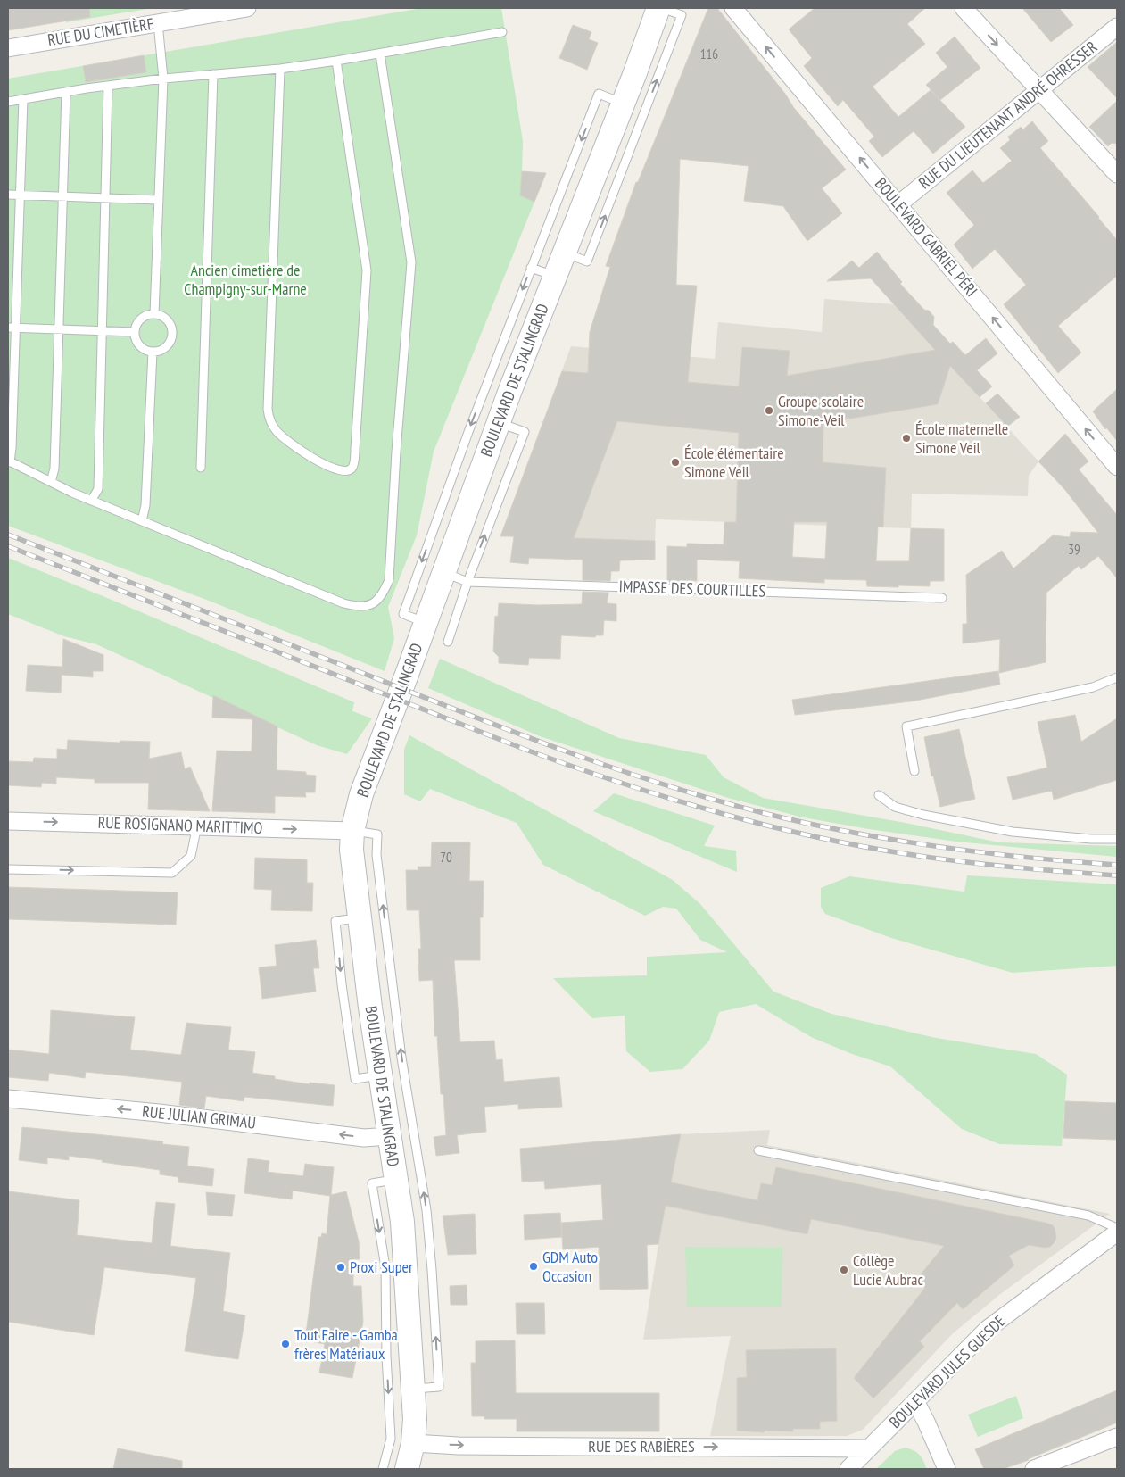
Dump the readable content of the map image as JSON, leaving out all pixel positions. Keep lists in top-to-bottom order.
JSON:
{
  "streets": {
    "main road": ["BOULEVARD DE STALINGRAD"],
    "street": [
      "RUE DU CIMETIÈRE",
      "RUE DU LIEUTENANT ANDRÉ OHRESSER",
      "BOULEVARD GABRIEL PÉRI",
      "RUE ROSIGNANO MARITTIMO",
      "RUE JULIAN GRIMAU",
      "BOULEVARD JULES GUESDE",
      "RUE DES RABIÈRES"
    ],
    "lane": ["IMPASSE DES COURTILLES"]
  },
  "crossings": [
    ["RUE DU LIEUTENANT ANDRÉ OHRESSER", "BOULEVARD GABRIEL PÉRI"],
    ["BOULEVARD DE STALINGRAD", "IMPASSE DES COURTILLES"],
    ["BOULEVARD DE STALINGRAD", "RUE ROSIGNANO MARITTIMO"],
    ["BOULEVARD DE STALINGRAD", "RUE JULIAN GRIMAU"],
    ["BOULEVARD DE STALINGRAD", "RUE DES RABIÈRES"],
    ["BOULEVARD JULES GUESDE", "RUE DES RABIÈRES"]
  ],
  "one_way": [
    "BOULEVARD GABRIEL PÉRI",
    "RUE ROSIGNANO MARITTIMO",
    "RUE JULIAN GRIMAU",
    "RUE DES RABIÈRES"
  ],
  "parks": ["Ancien cimetière de Champigny-sur-Marne"],
  "places": [
    "Groupe scolaire Simone-Veil",
    "École maternelle Simone Veil",
    "École élémentaire Simone Veil",
    "GDM Auto Occasion",
    "Proxi Super",
    "Collège Lucie Aubrac",
    "Tout Faire - Gamba frères Matériaux"
  ],
  "house_numbers": ["116", "39", "70"]
}
